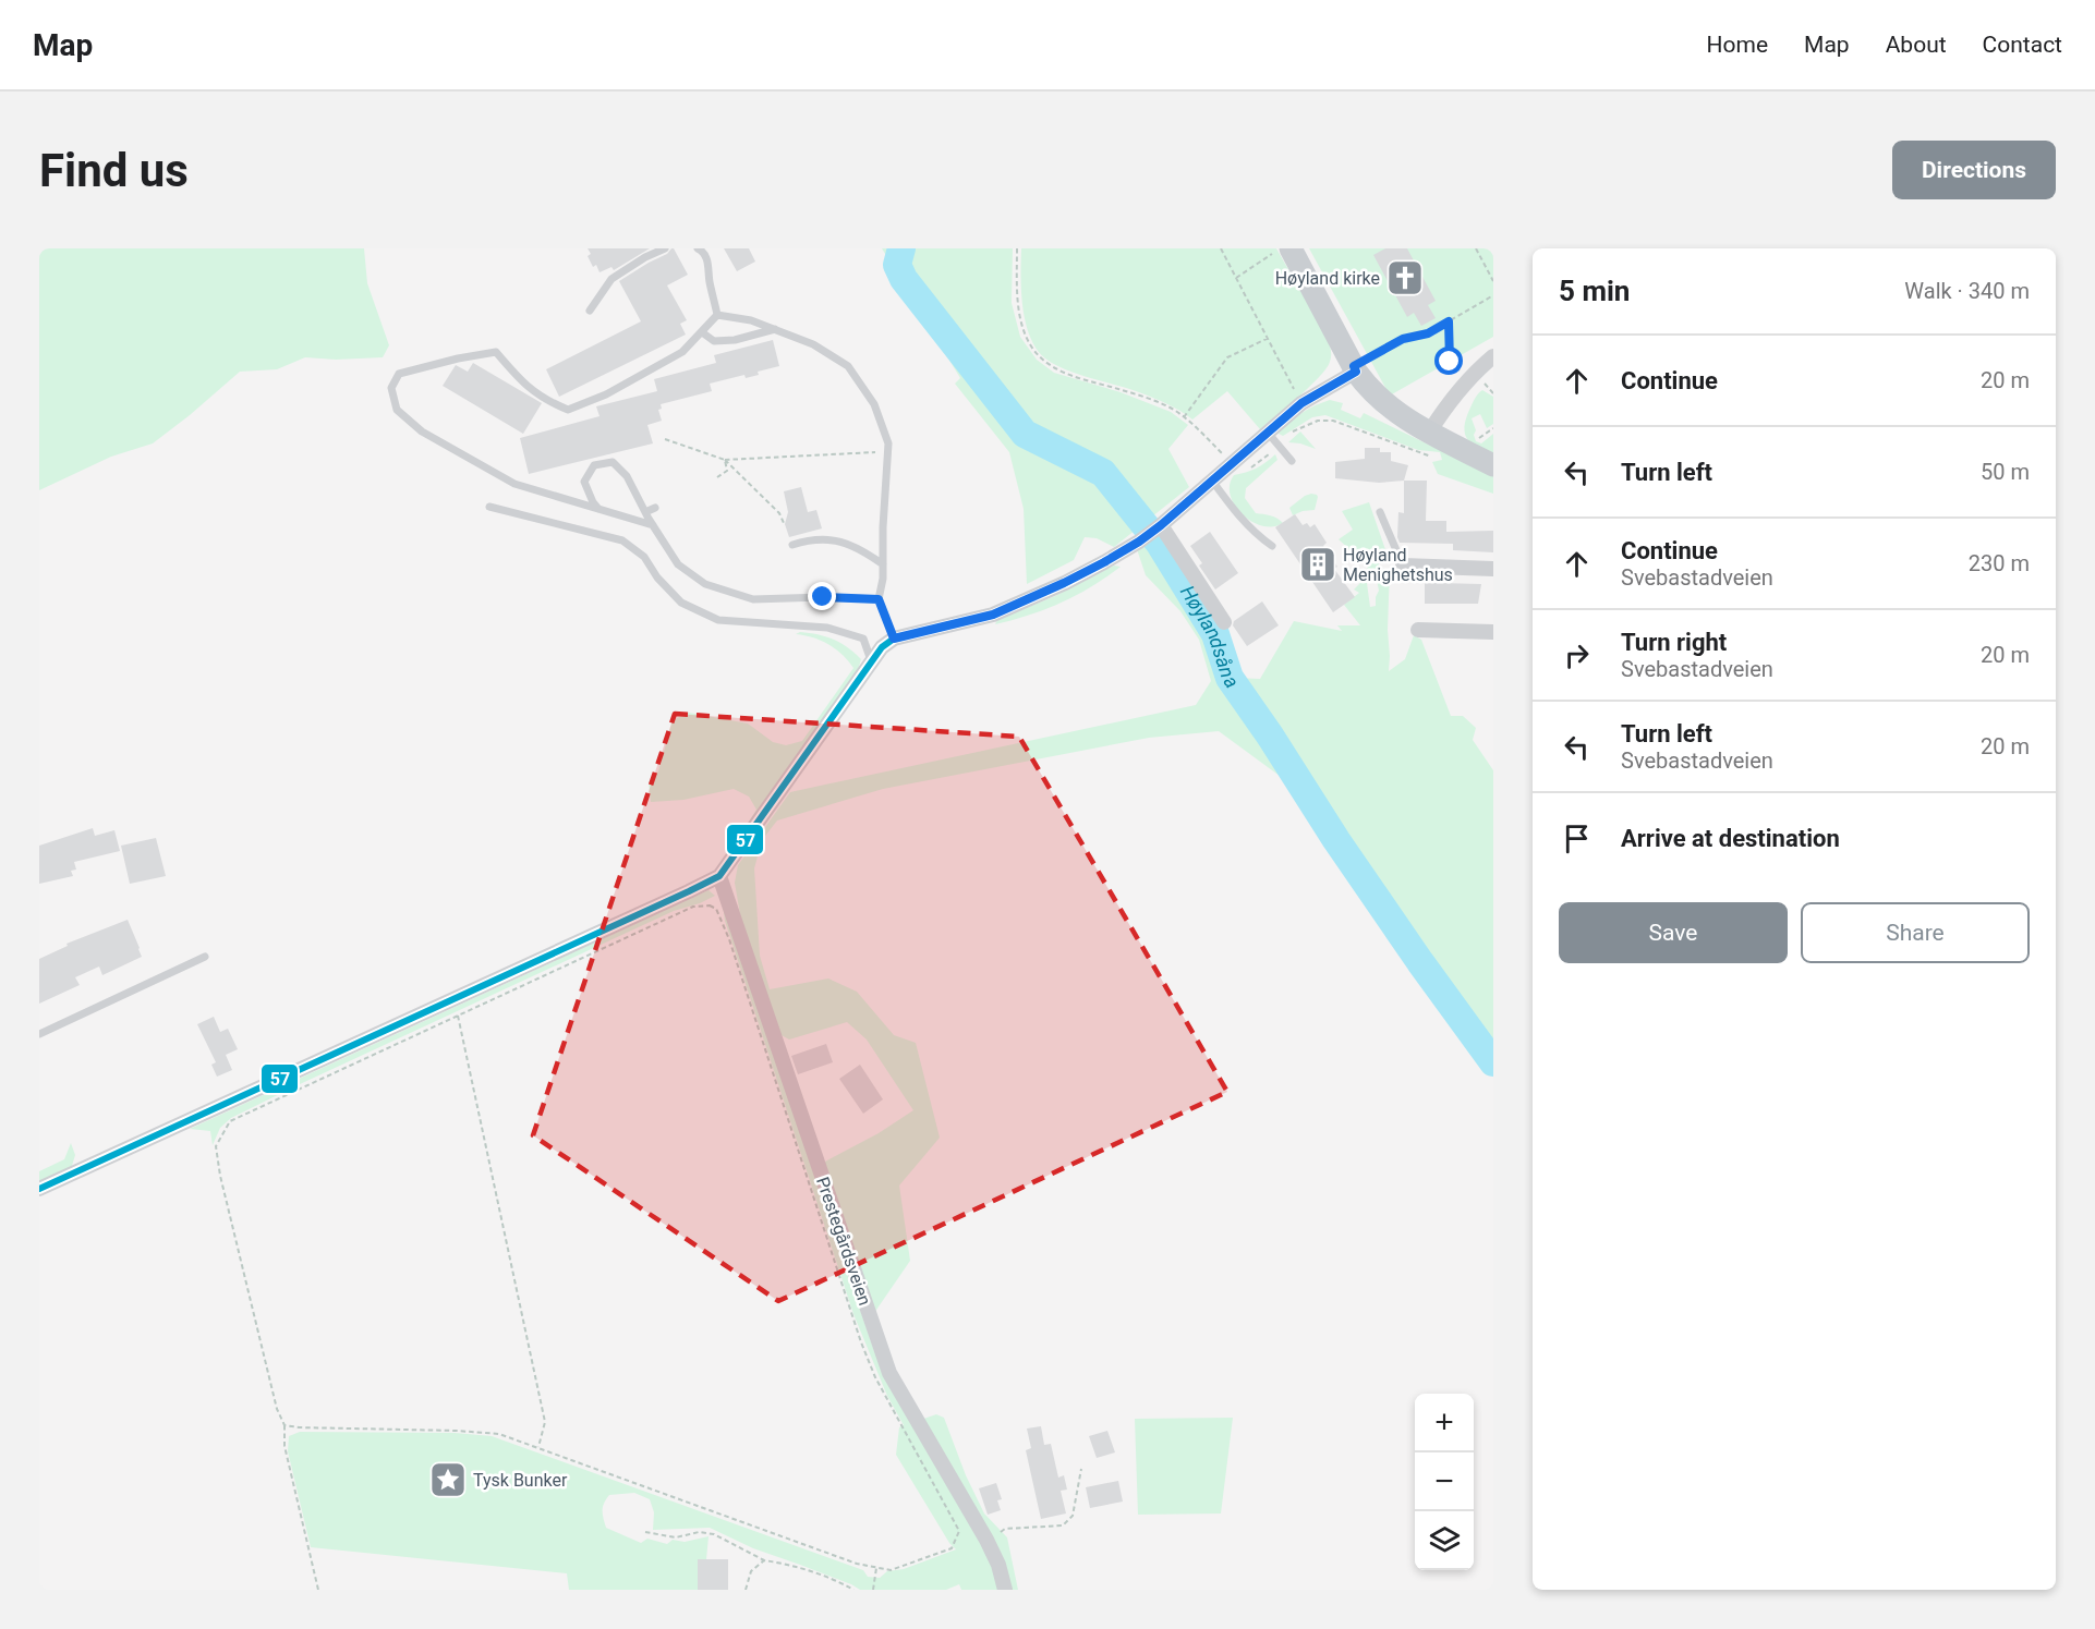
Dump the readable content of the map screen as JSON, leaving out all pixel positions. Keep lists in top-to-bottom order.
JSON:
{
  "streets": {
    "street": ["Prestegårdsveien"]
  },
  "water": ["Høylandsåna"],
  "places": {
    "church": ["Høyland kirke"],
    "building": ["Høyland Menighetshus"],
    "place": ["Tysk Bunker"]
  },
  "lines": ["transit line 57"],
  "page": {
    "header": "Map",
    "nav": [
      "Home",
      "Map",
      "About",
      "Contact"
    ],
    "buttons": [
      "Directions",
      ["Save", "Share"]
    ],
    "title": "Find us",
    "heading": ["5 min", "Walk · 340 m"],
    "list": [
      ["Continue", "20 m"],
      ["Turn left", "50 m"],
      ["Continue", "Svebastadveien", "230 m"],
      ["Turn right", "Svebastadveien", "20 m"],
      ["Turn left", "Svebastadveien", "20 m"],
      "Arrive at destination"
    ],
    "map_buttons": ["+", "−"]
  }
}
